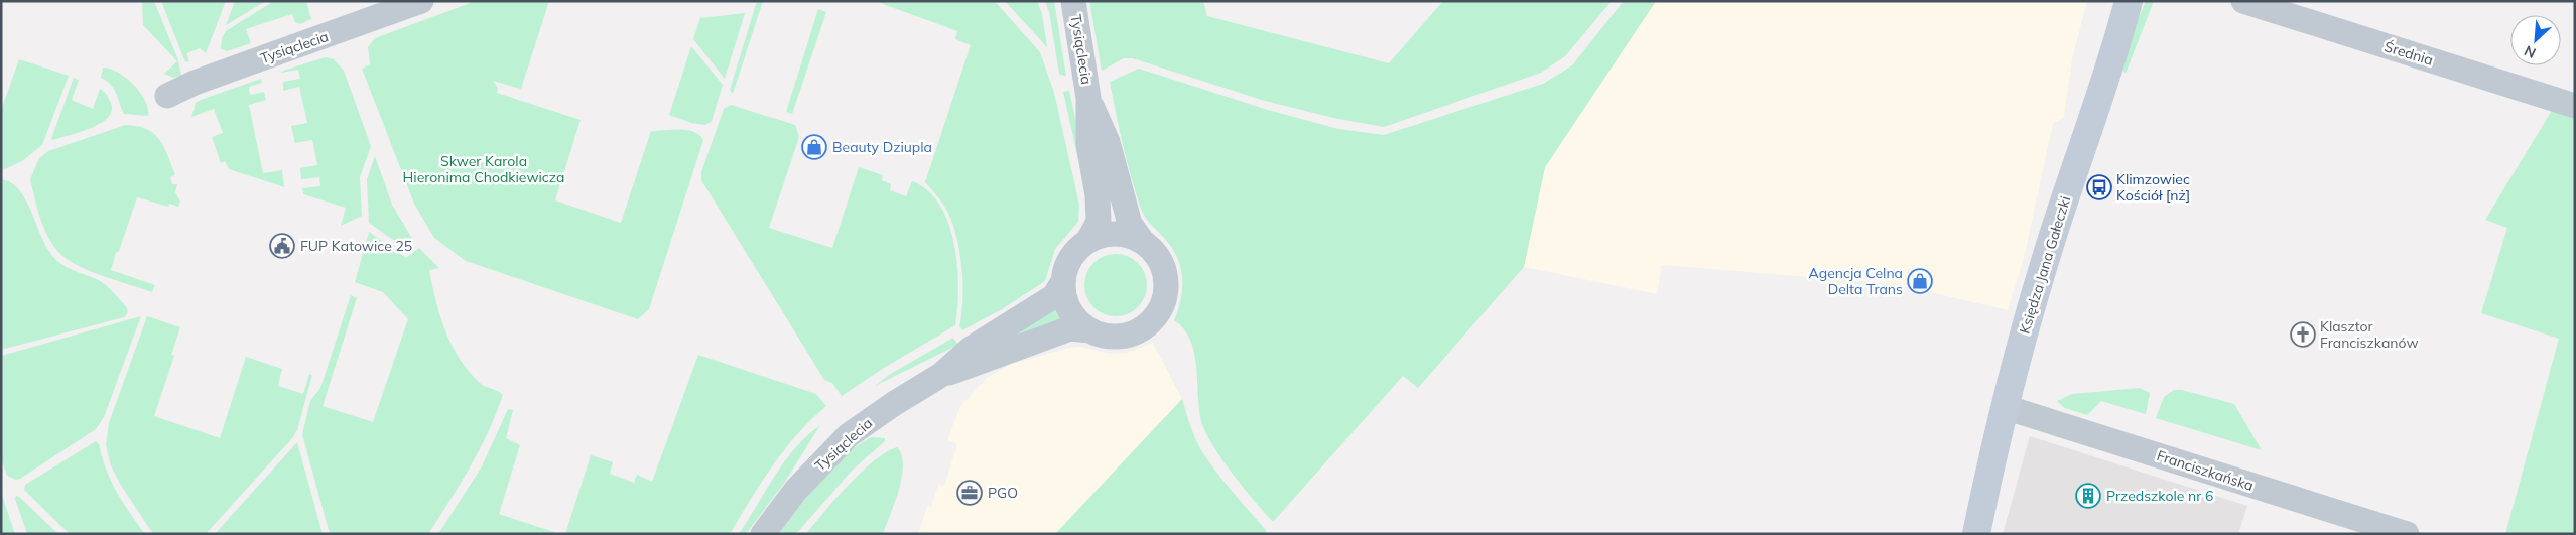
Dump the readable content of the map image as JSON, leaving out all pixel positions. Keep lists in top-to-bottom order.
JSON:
{
  "streets": {
    "main road": ["Księdza Jana Gałeczki"],
    "street": ["Tysiąclecia", "Średnia", "Franciszkańska"]
  },
  "crossings": [
    ["Księdza Jana Gałeczki", "Franciszkańska"]
  ],
  "parks": ["Skwer Karola Hieronima Chodkiewicza"],
  "places": {
    "shop": ["Beauty Dziupla", "Agencja Celna Delta Trans"],
    "bus stop": ["Klimzowiec Kościół [nż]"],
    "public building": ["FUP Katowice 25"],
    "church": ["Klasztor Franciszkanów"],
    "office": ["PGO"],
    "building": ["Przedszkole nr 6"]
  },
  "north": "bottom left"
}
